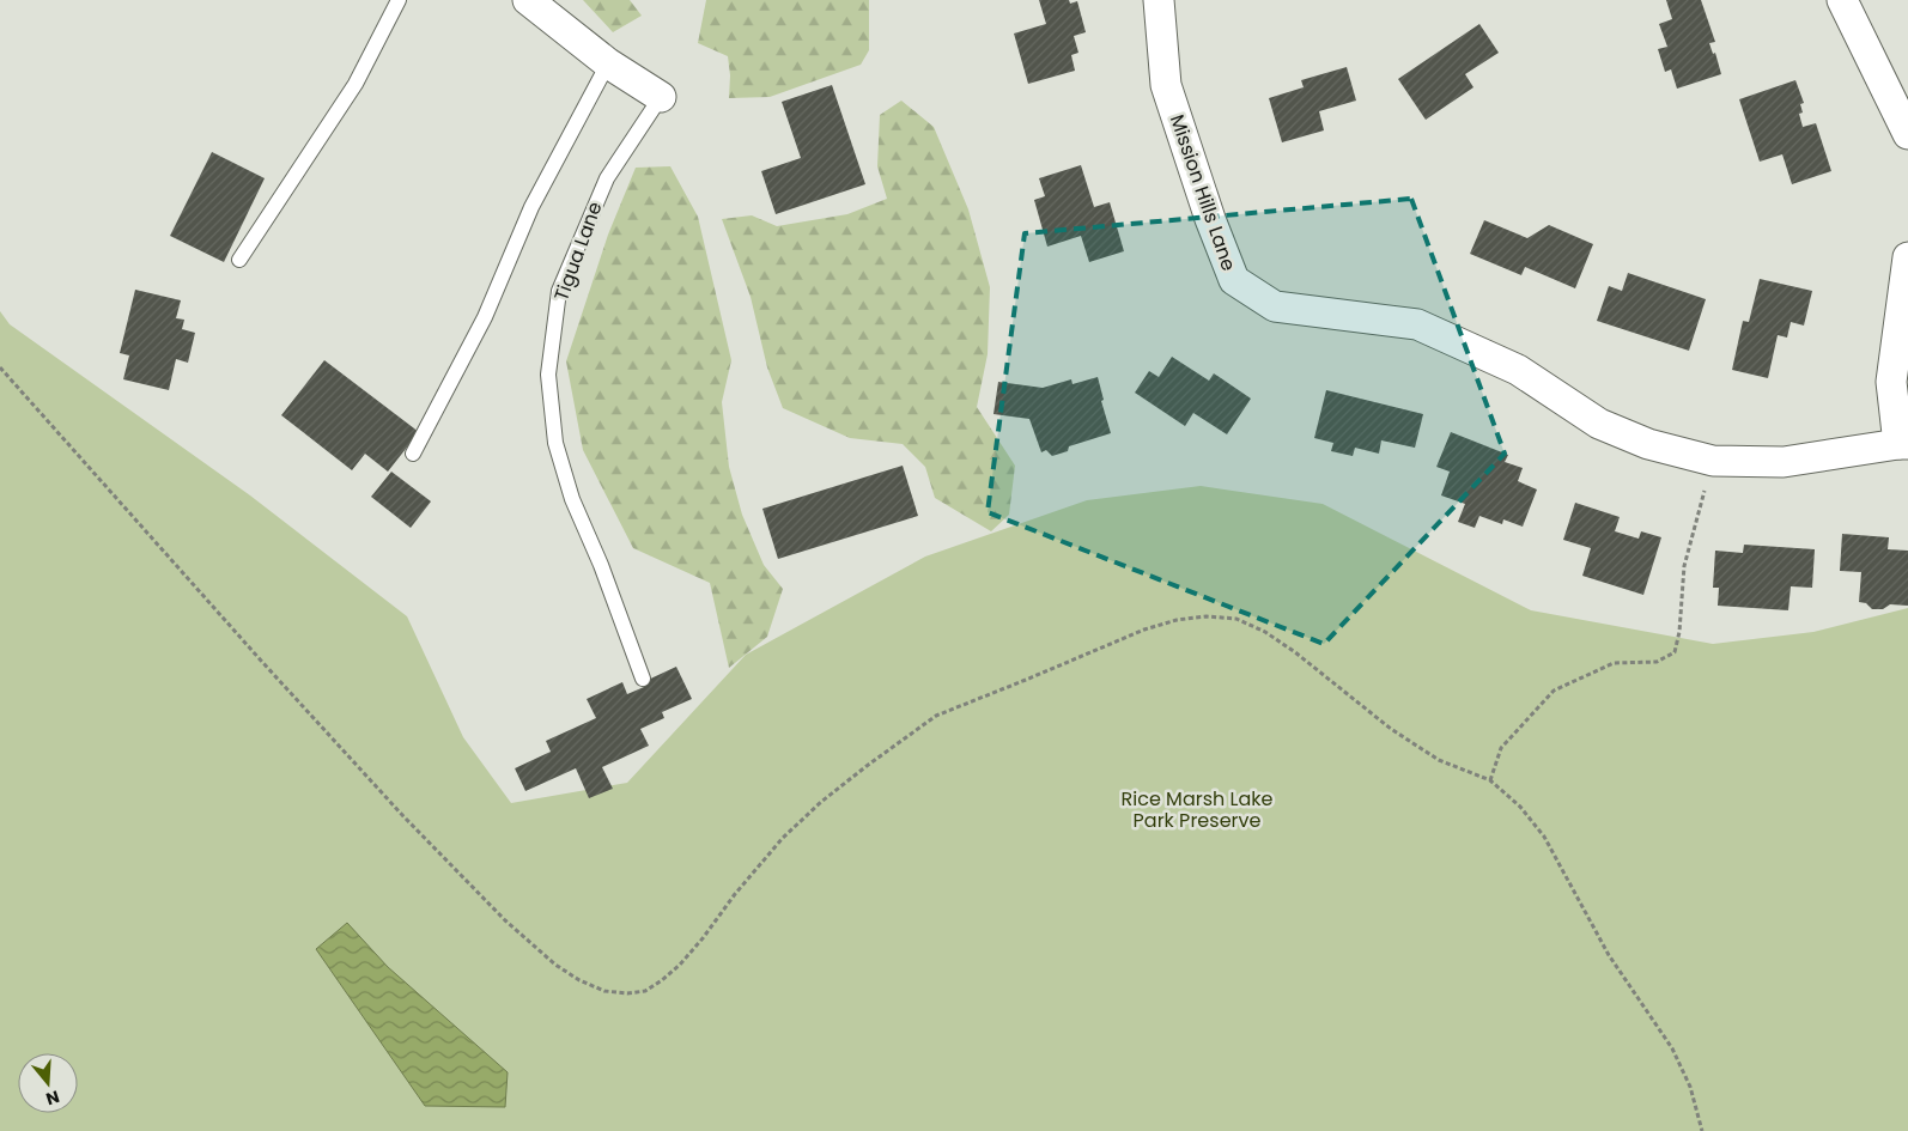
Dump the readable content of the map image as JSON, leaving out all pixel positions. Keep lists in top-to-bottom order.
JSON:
{
  "streets": {
    "street": ["Mission Hills Lane", "Tigua Lane"]
  },
  "parks": ["Rice Marsh Lake Park Preserve"],
  "north": "bottom"
}
